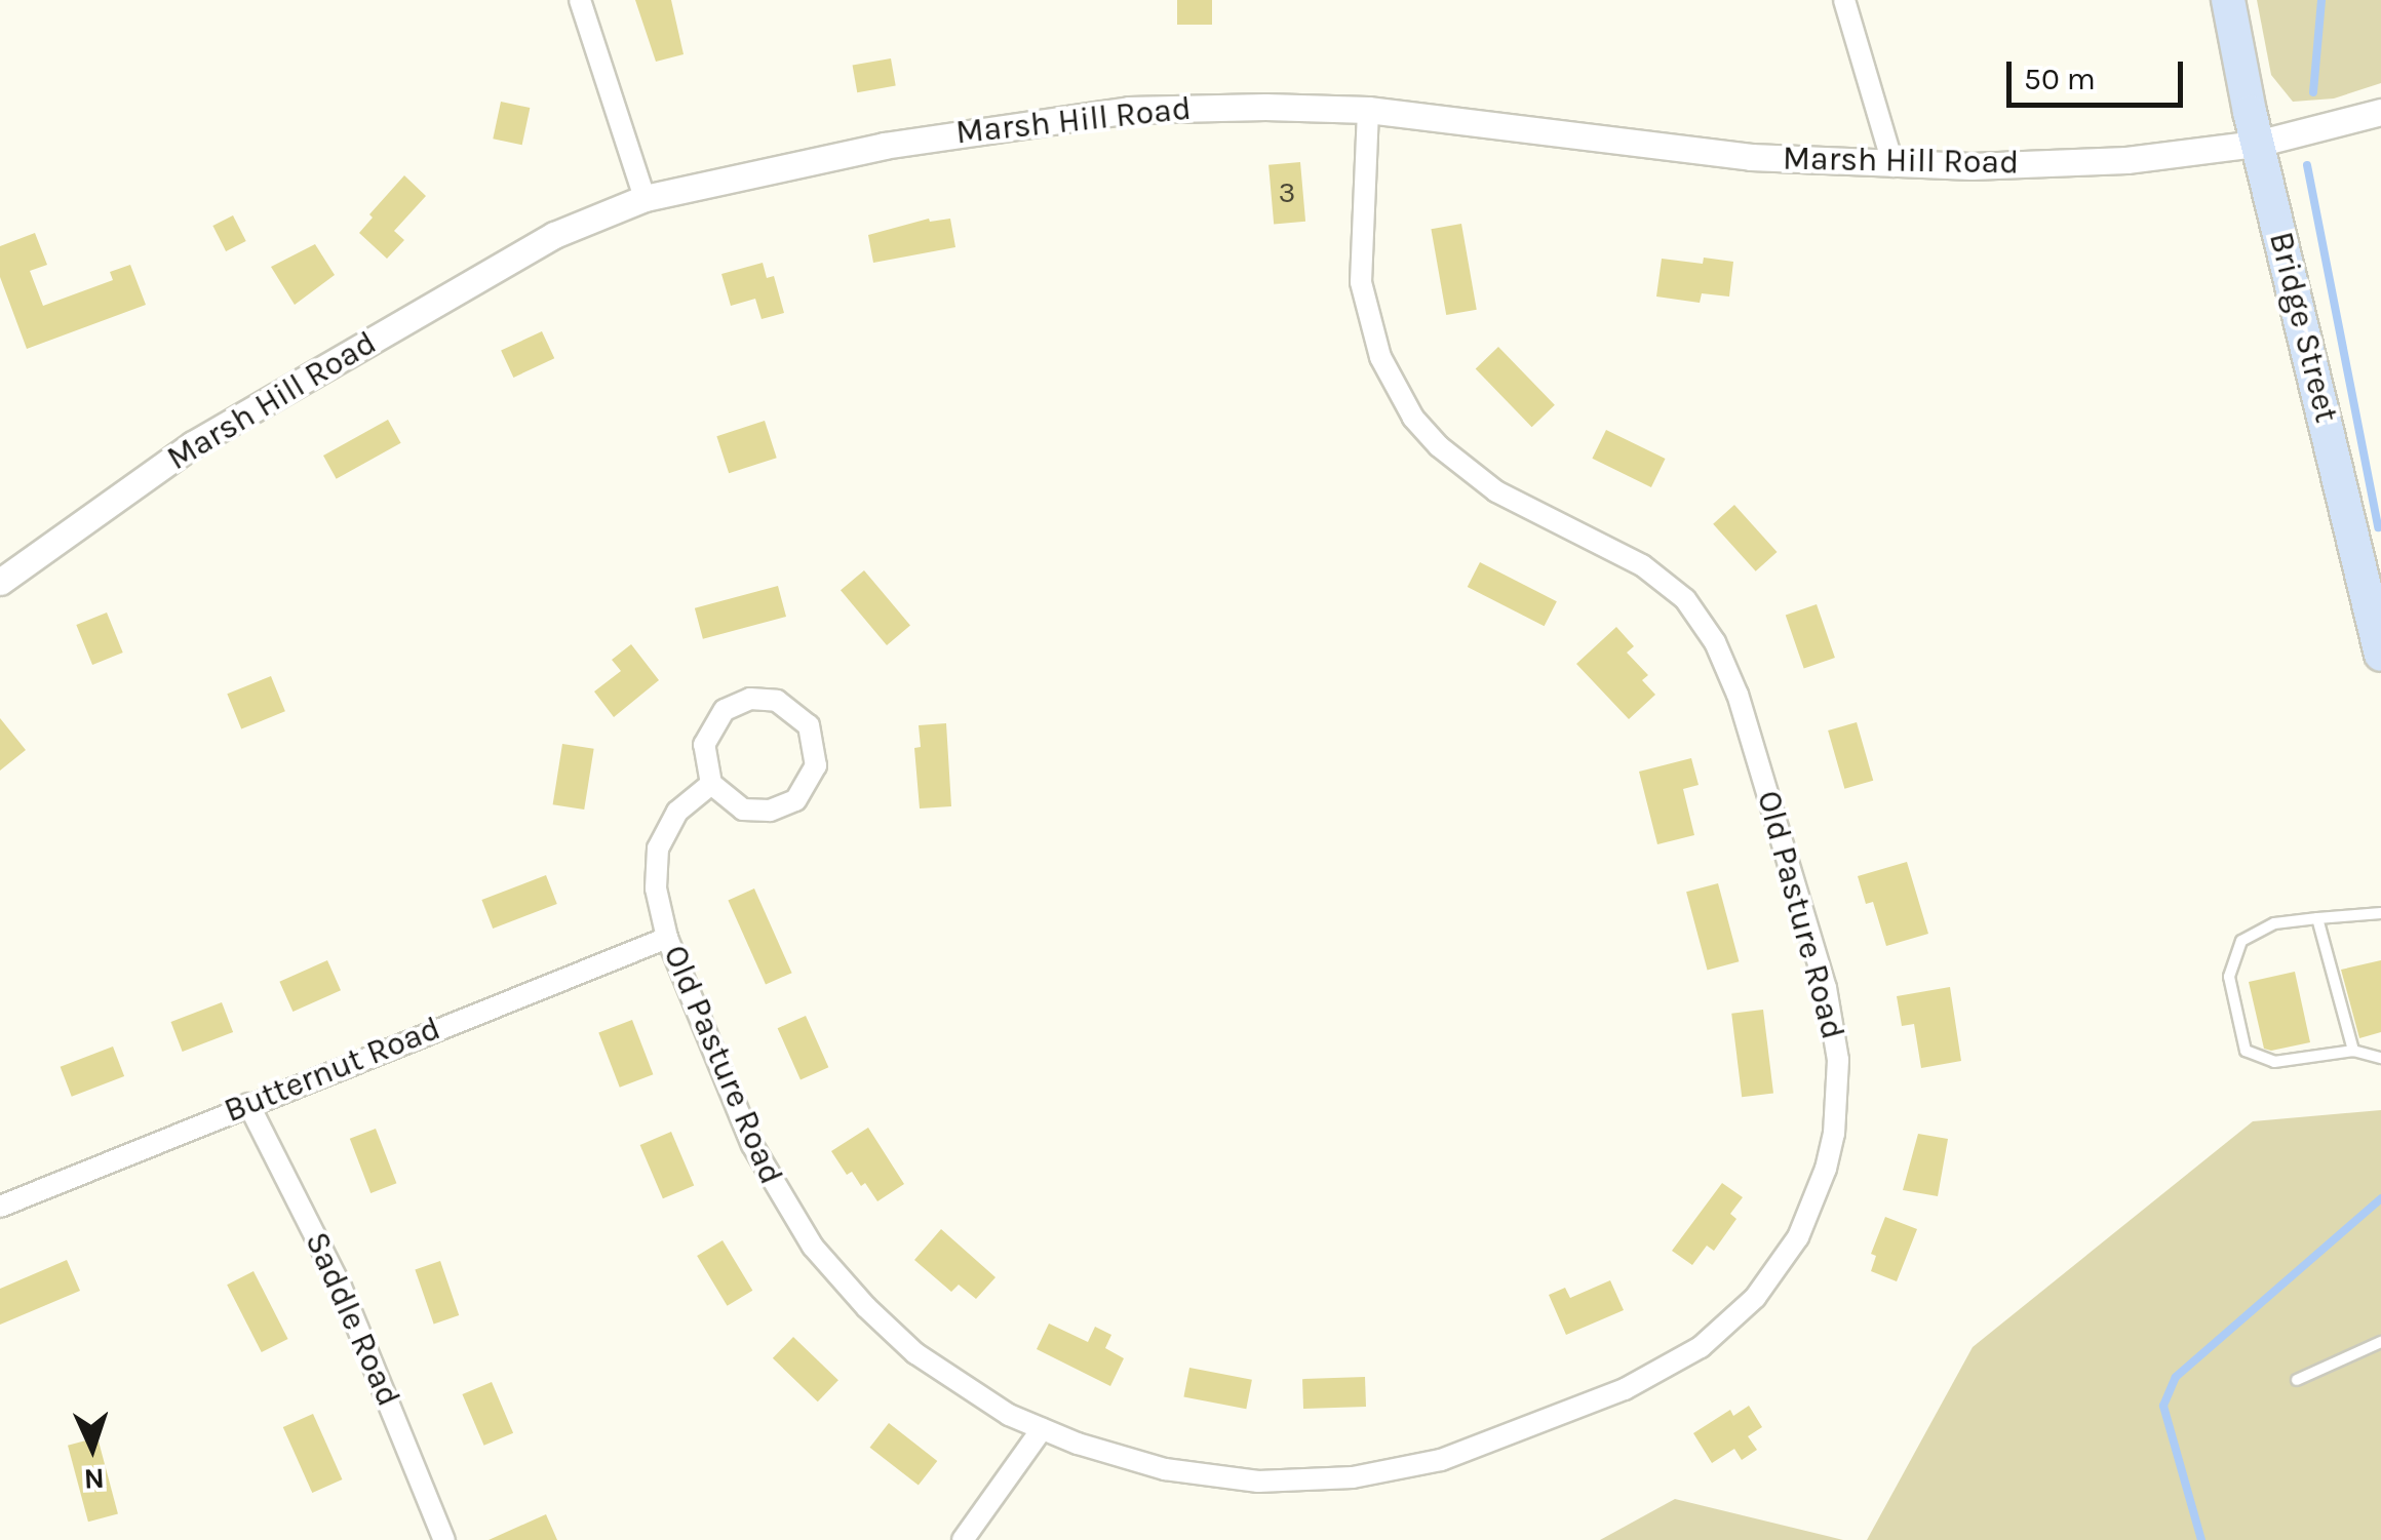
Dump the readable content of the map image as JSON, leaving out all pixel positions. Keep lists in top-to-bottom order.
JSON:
{
  "streets": {
    "main road": ["Bridge Street"],
    "street": [
      "Marsh Hill Road",
      "Old Pasture Road",
      "Butternut Road",
      "Saddle Road"
    ]
  },
  "crossings": [
    ["Marsh Hill Road", "Bridge Street"],
    ["Marsh Hill Road", "Old Pasture Road"],
    ["Old Pasture Road", "Butternut Road"],
    ["Butternut Road", "Saddle Road"]
  ],
  "house_numbers": ["3"],
  "scale_bar": "50 m",
  "north": "bottom"
}
